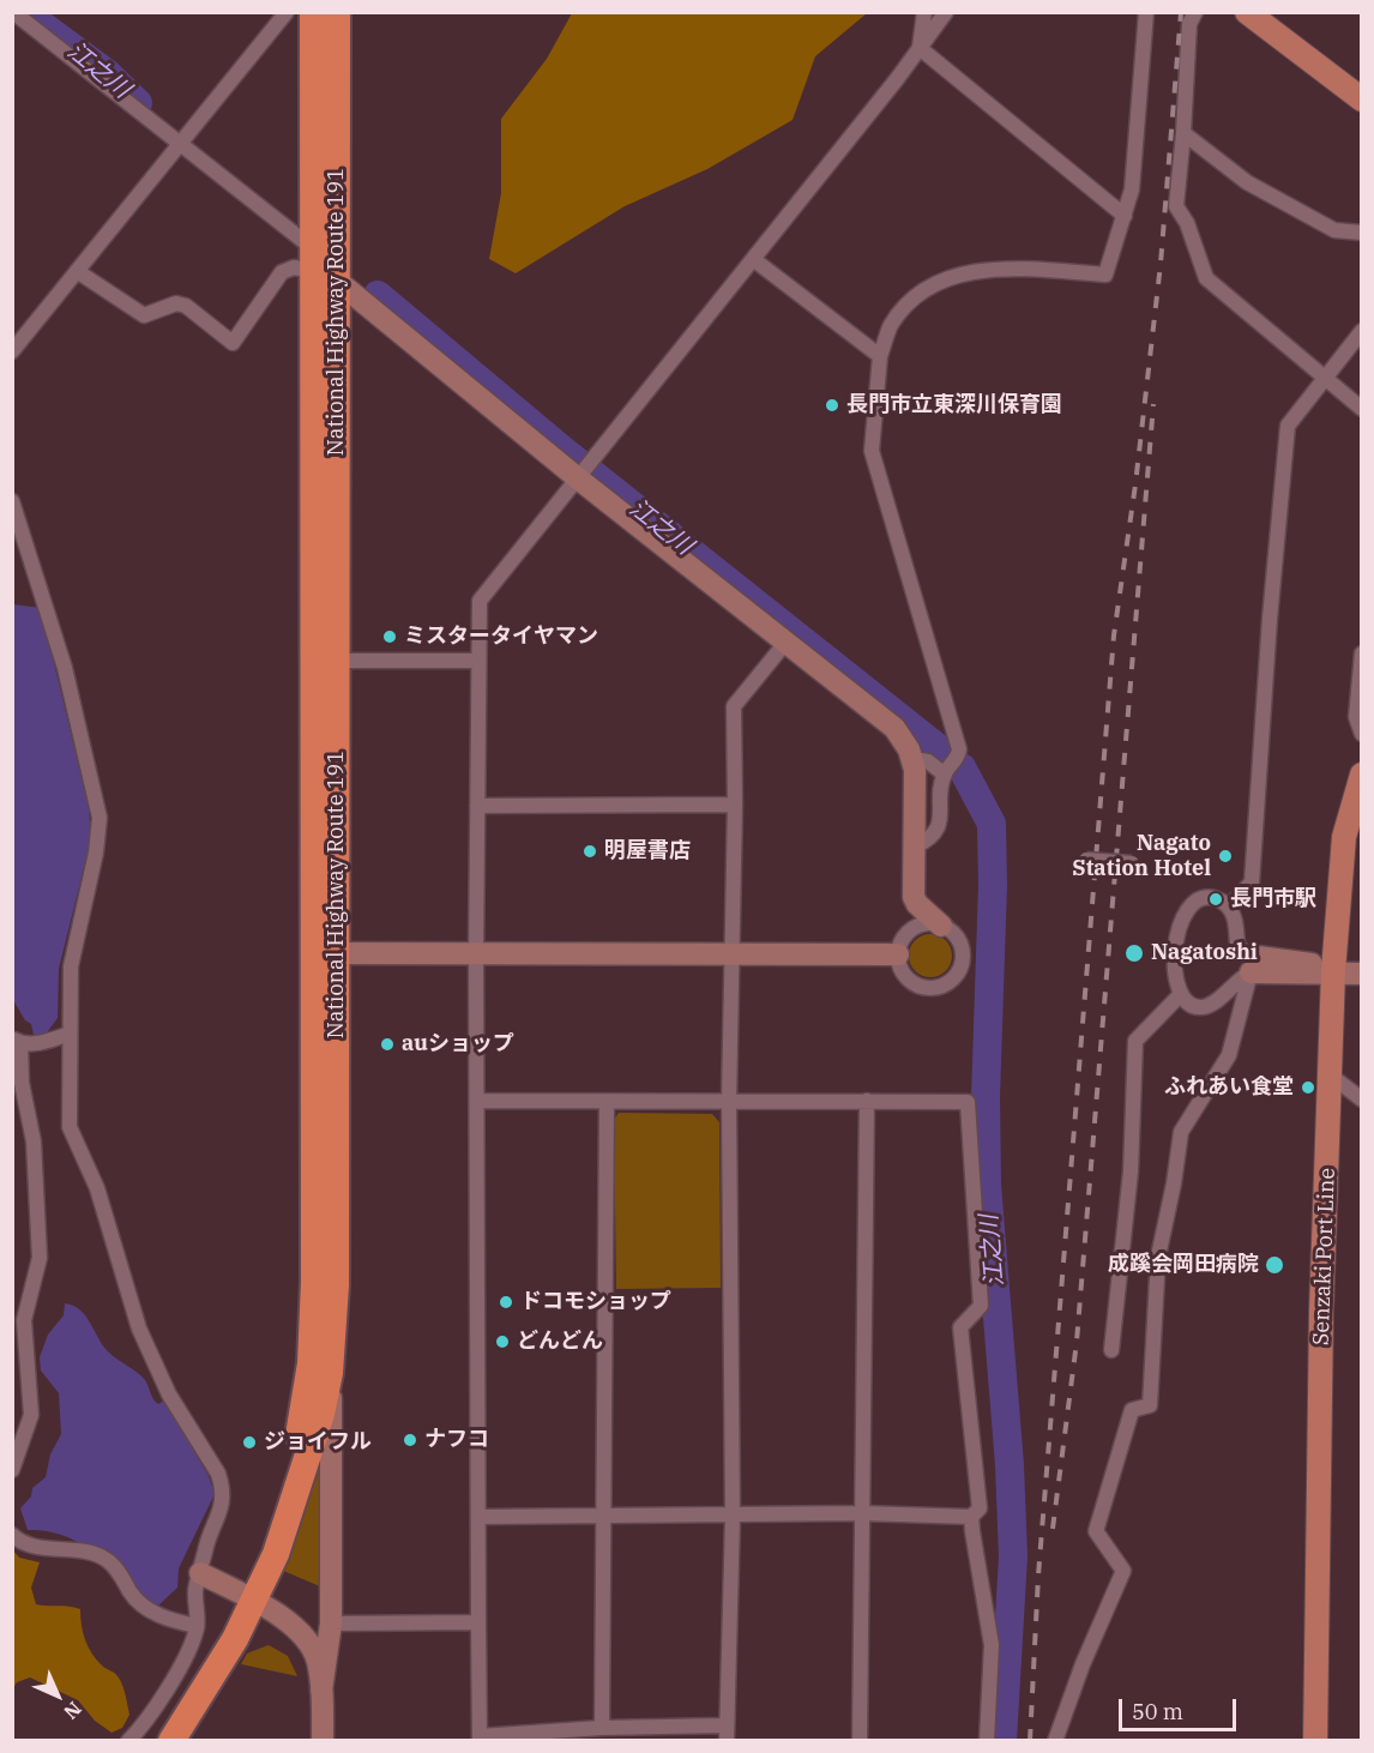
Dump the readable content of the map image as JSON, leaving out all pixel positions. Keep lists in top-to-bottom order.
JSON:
{
  "streets": {
    "highway": ["National Highway Route 191"],
    "main road": ["Senzaki Port Line"]
  },
  "water": ["江之川"],
  "places": [
    "長門市立東深川保育園",
    "ミスタータイヤマン",
    "明屋書店",
    "Nagato Station Hotel",
    "長門市駅",
    "Nagatoshi",
    "auショップ",
    "ふれあい食堂",
    "成蹊会岡田病院",
    "ドコモショップ",
    "どんどん",
    "ナフコ",
    "ジョイフル"
  ],
  "scale_bar": "50 m",
  "north": "bottom right"
}
